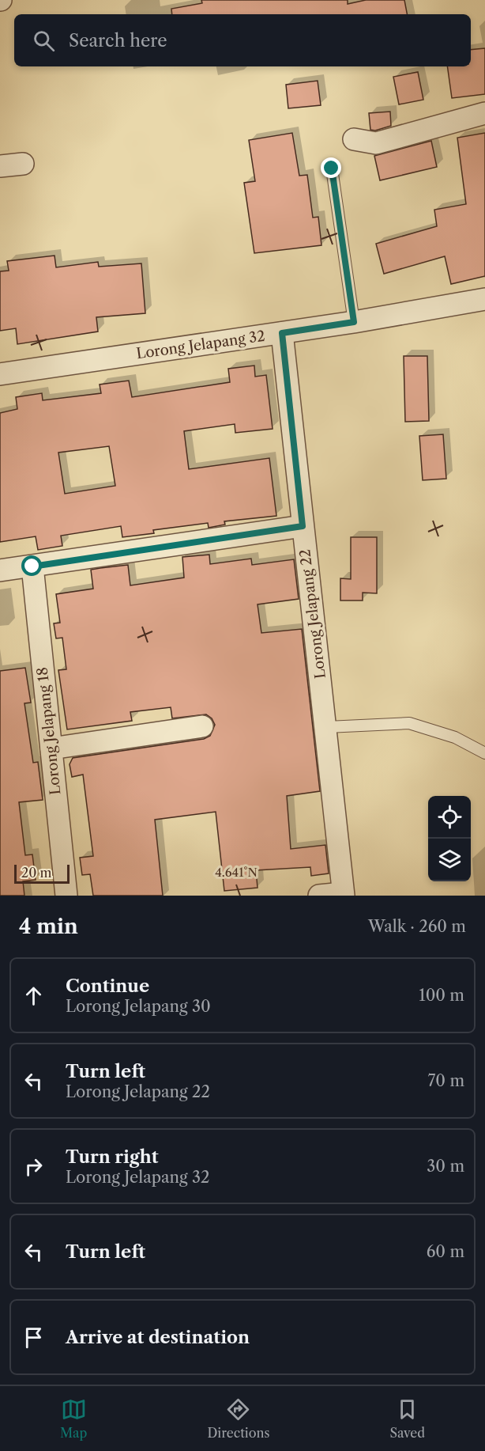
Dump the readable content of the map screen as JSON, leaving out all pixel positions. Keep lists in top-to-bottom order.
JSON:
{
  "streets": {
    "street": ["Lorong Jelapang 32", "Lorong Jelapang 22", "Lorong Jelapang 18"]
  },
  "crossings": [
    ["Lorong Jelapang 32", "Lorong Jelapang 22"]
  ],
  "scale_bar": "20 m",
  "page": {
    "search": "Search here",
    "scale": "20 m",
    "heading": ["4 min", "Walk · 260 m"],
    "list": [
      ["Continue", "Lorong Jelapang 30", "100 m"],
      ["Turn left", "Lorong Jelapang 22", "70 m"],
      ["Turn right", "Lorong Jelapang 32", "30 m"],
      ["Turn left", "60 m"],
      "Arrive at destination"
    ],
    "nav": ["Map", "Directions", "Saved"]
  },
  "coordinates": ["4.641°N"]
}
